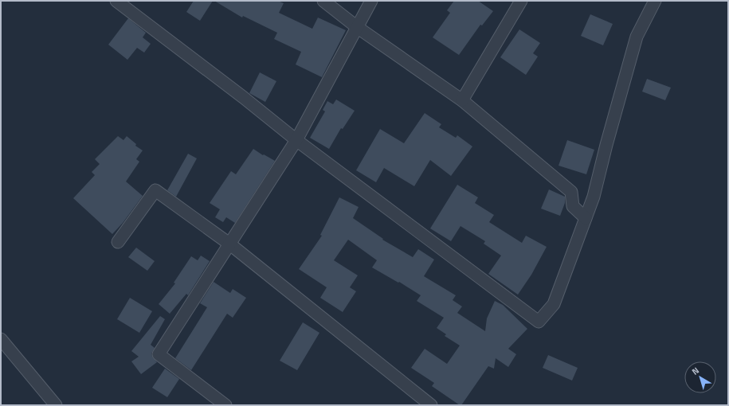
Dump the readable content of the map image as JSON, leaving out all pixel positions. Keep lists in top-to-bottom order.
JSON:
{
  "north": "top left"
}
